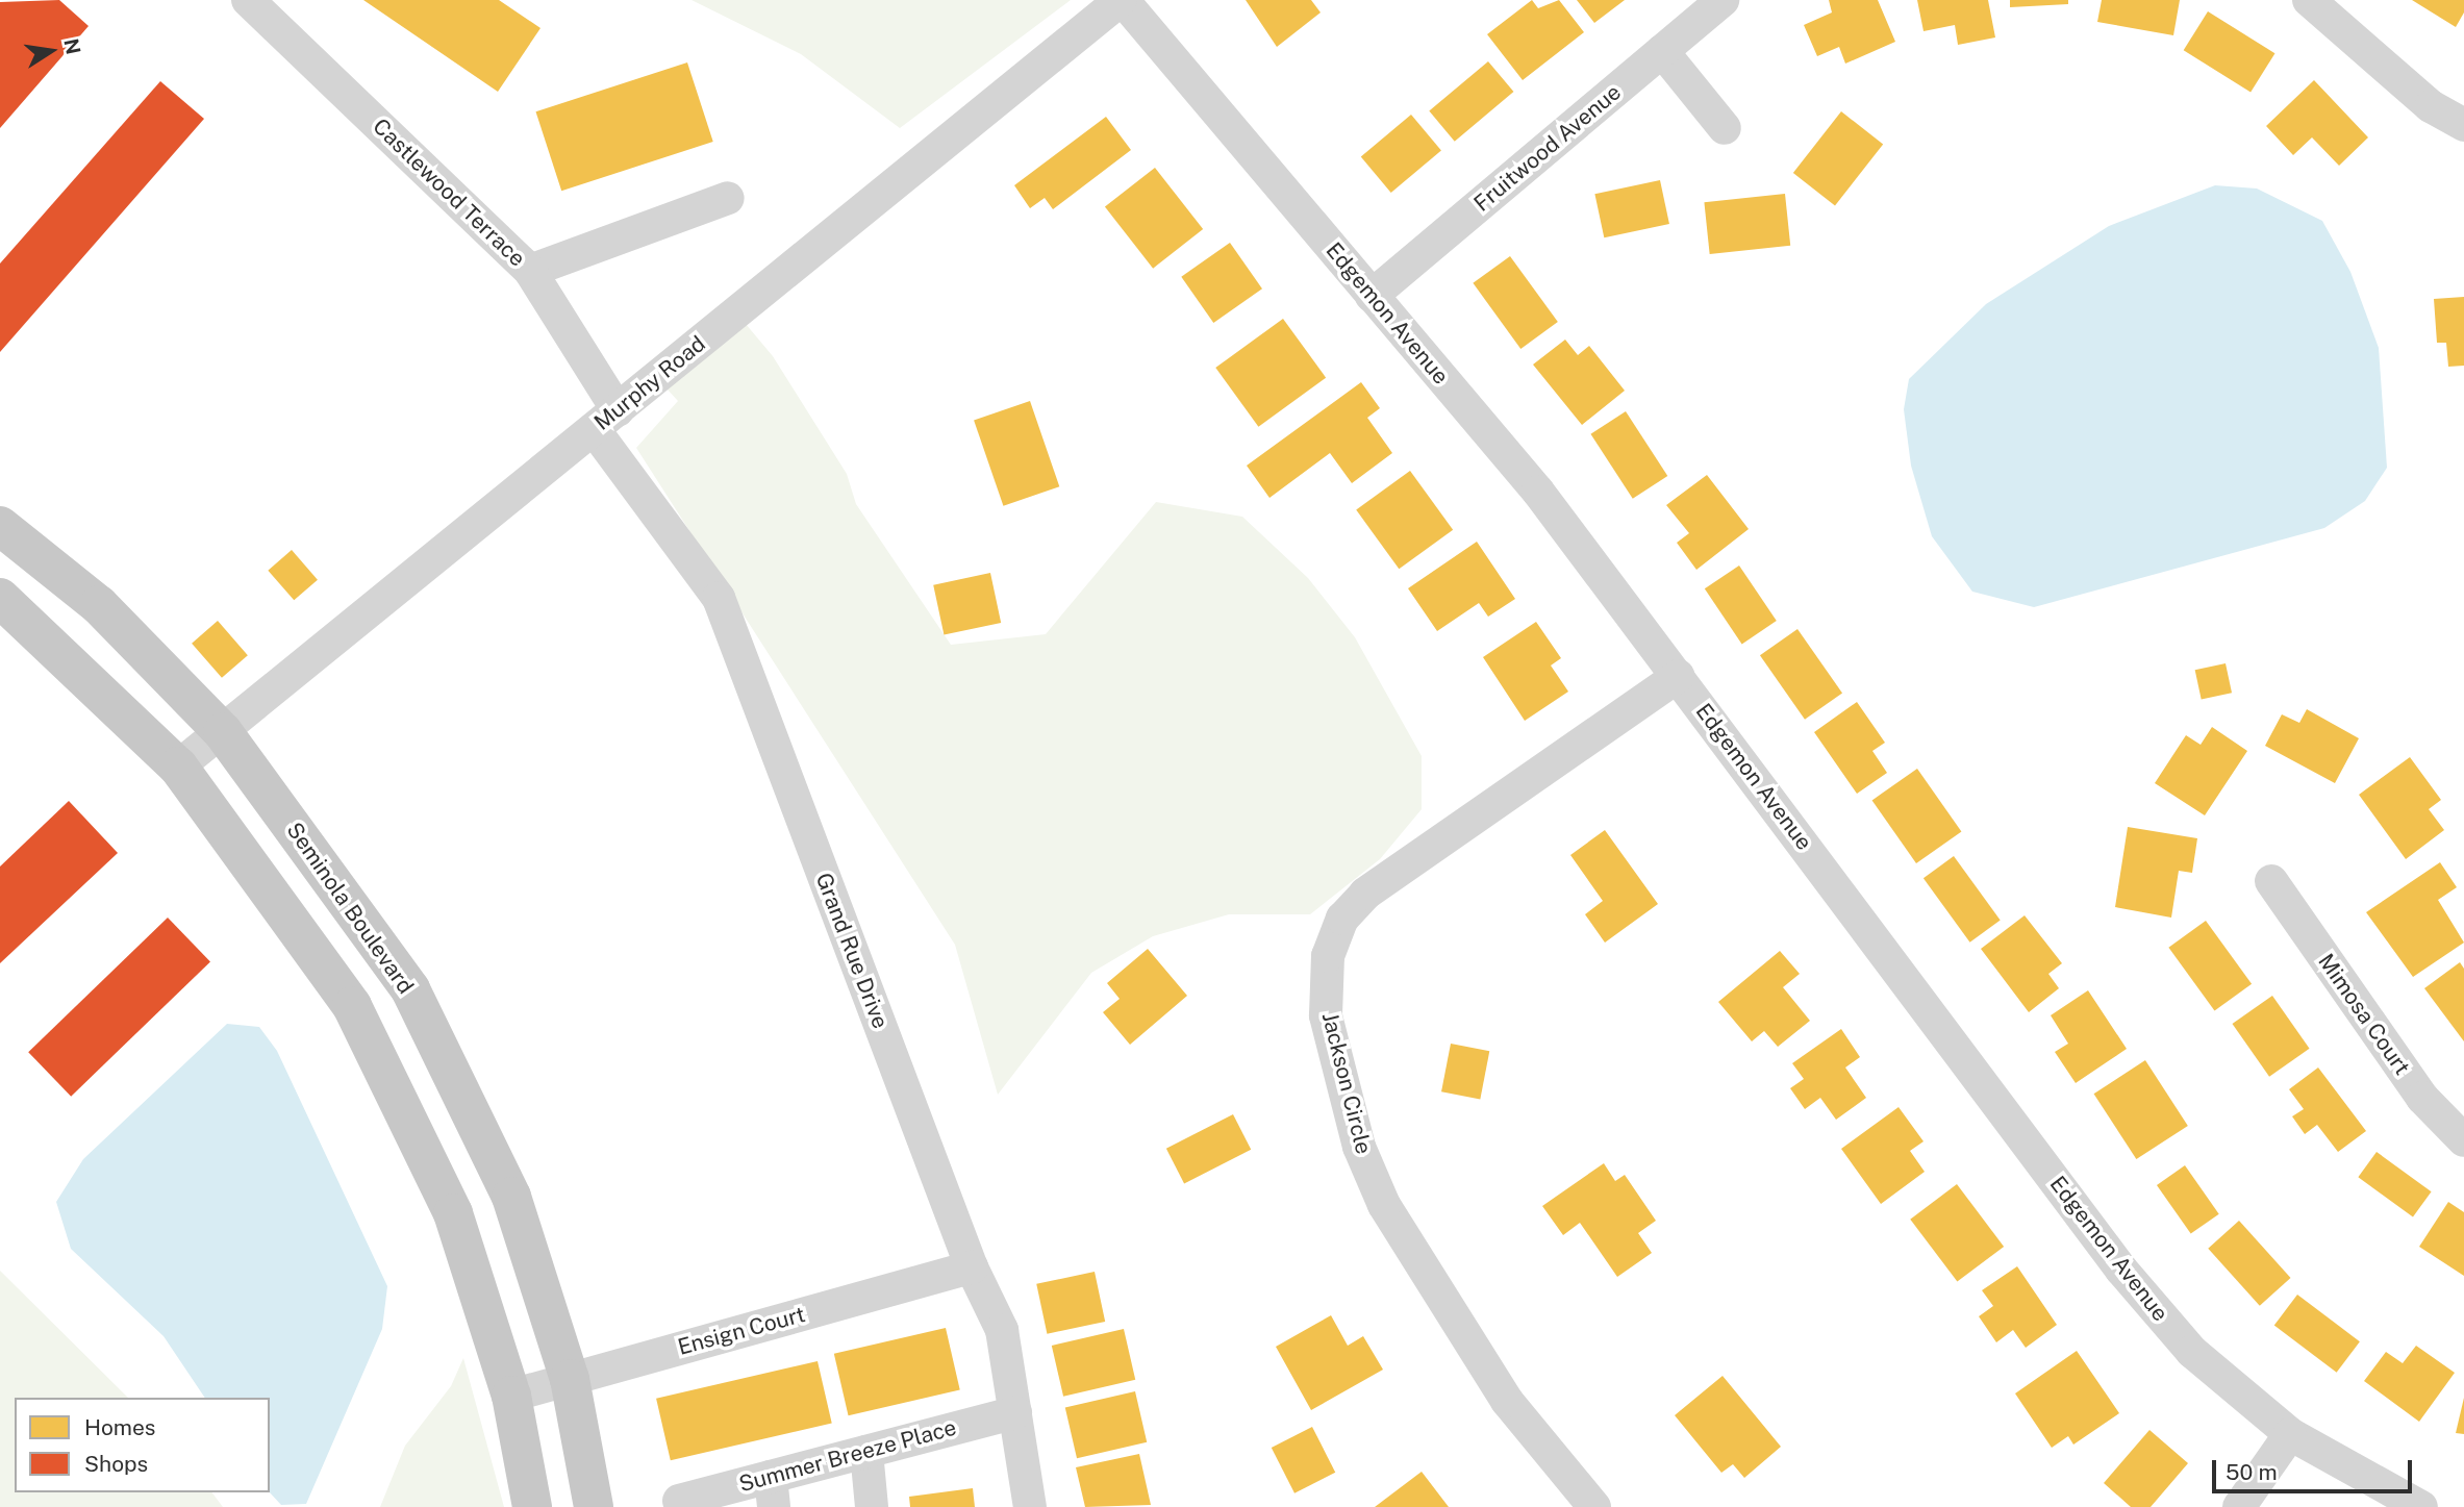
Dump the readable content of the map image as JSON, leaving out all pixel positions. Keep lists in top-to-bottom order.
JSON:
{
  "streets": {
    "main road": ["Seminola Boulevard"],
    "street": [
      "Fruitwood Avenue",
      "Castlewood Terrace",
      "Edgemon Avenue",
      "Murphy Road",
      "Grand Rue Drive",
      "Mimosa Court",
      "Jackson Circle",
      "Ensign Court",
      "Summer Breeze Place"
    ]
  },
  "crossings": [
    ["Fruitwood Avenue", "Edgemon Avenue"],
    ["Castlewood Terrace", "Grand Rue Drive"],
    ["Edgemon Avenue", "Murphy Road"],
    ["Edgemon Avenue", "Jackson Circle"],
    ["Murphy Road", "Seminola Boulevard"],
    ["Murphy Road", "Grand Rue Drive"],
    ["Seminola Boulevard", "Ensign Court"],
    ["Grand Rue Drive", "Ensign Court"],
    ["Grand Rue Drive", "Summer Breeze Place"]
  ],
  "legend": ["Homes", "Shops"],
  "scale_bar": "50 m",
  "north": "right"
}
